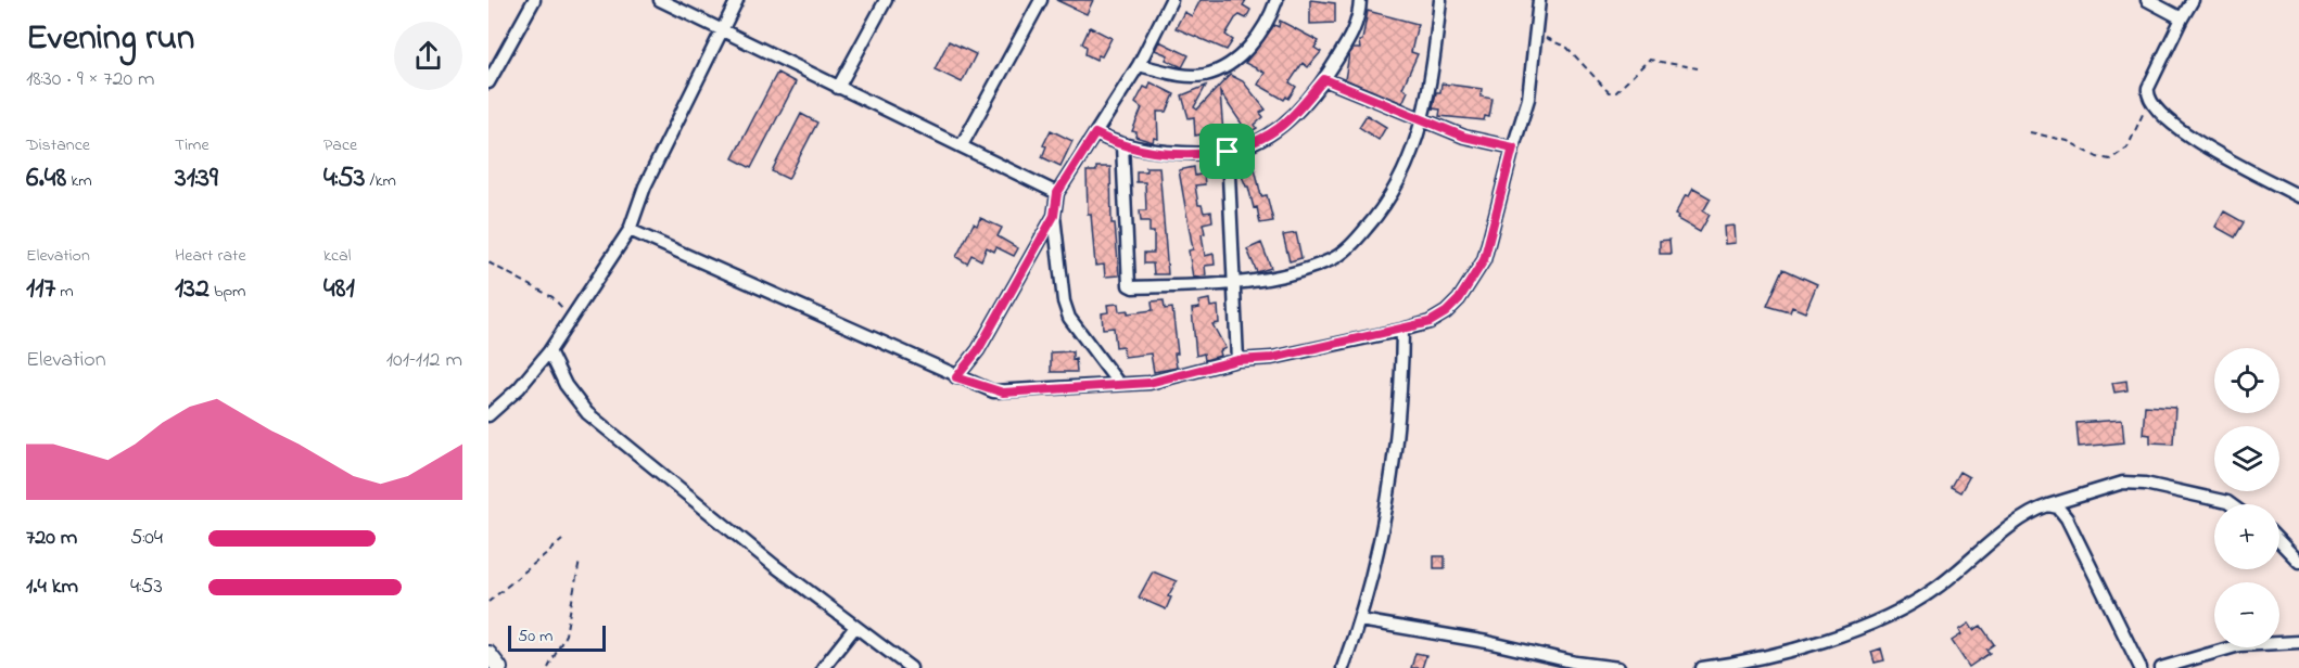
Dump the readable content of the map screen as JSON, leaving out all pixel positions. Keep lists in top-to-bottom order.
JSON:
{
  "scale_bar": "50 m",
  "page": {
    "heading": ["Evening run", "18:30 · 9 × 720 m"],
    "stats": [
      ["Distance", "6.48 km"],
      ["Time", "31:39"],
      ["Pace", "4:53 /km"],
      ["Elevation", "117 m"],
      ["Heart rate", "132 bpm"],
      ["kcal", "481"]
    ],
    "chart": ["Elevation", "101–112 m"],
    "map_buttons": ["+", "−"],
    "list": [
      {
        "name": "720 m",
        "note": "5:04"
      },
      {
        "name": "1.4 km",
        "note": "4:53"
      }
    ],
    "scale": "50 m"
  }
}
